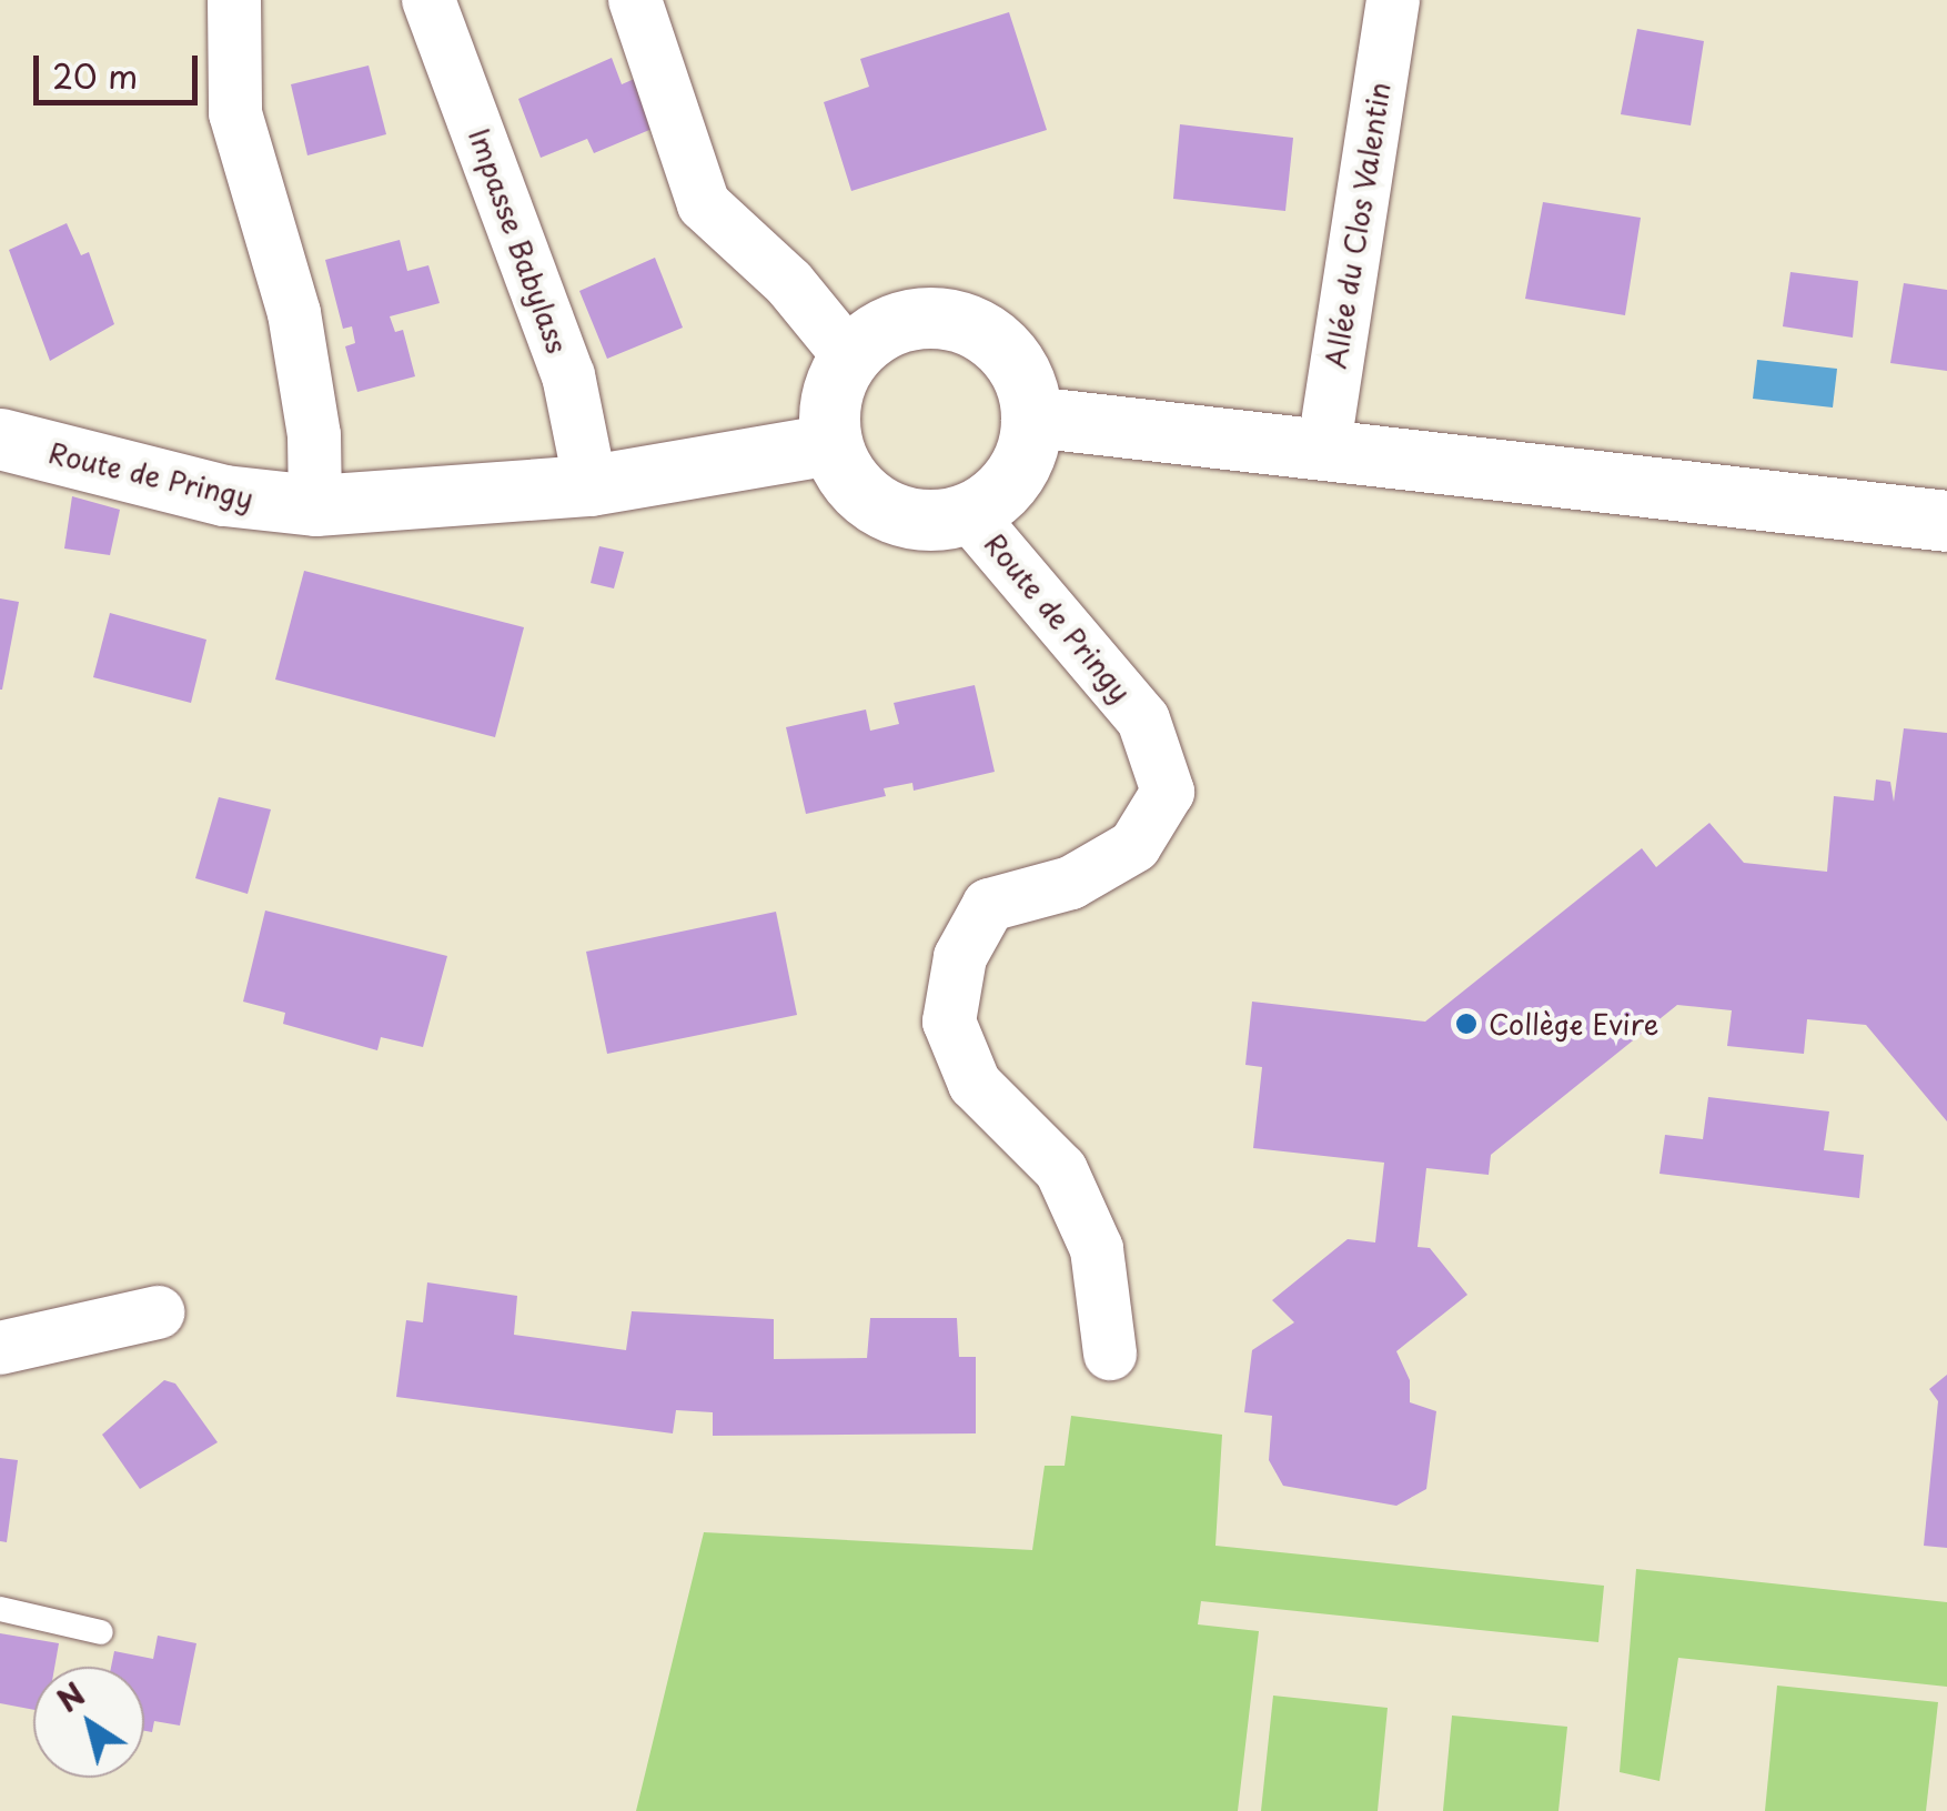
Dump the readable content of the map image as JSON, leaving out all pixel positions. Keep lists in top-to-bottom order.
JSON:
{
  "streets": {
    "street": ["Allée du Clos Valentin", "Impasse Babylass", "Route de Pringy"]
  },
  "crossings": [
    ["Impasse Babylass", "Route de Pringy"]
  ],
  "places": ["Collège Evire"],
  "scale_bar": "20 m",
  "north": "top left"
}
